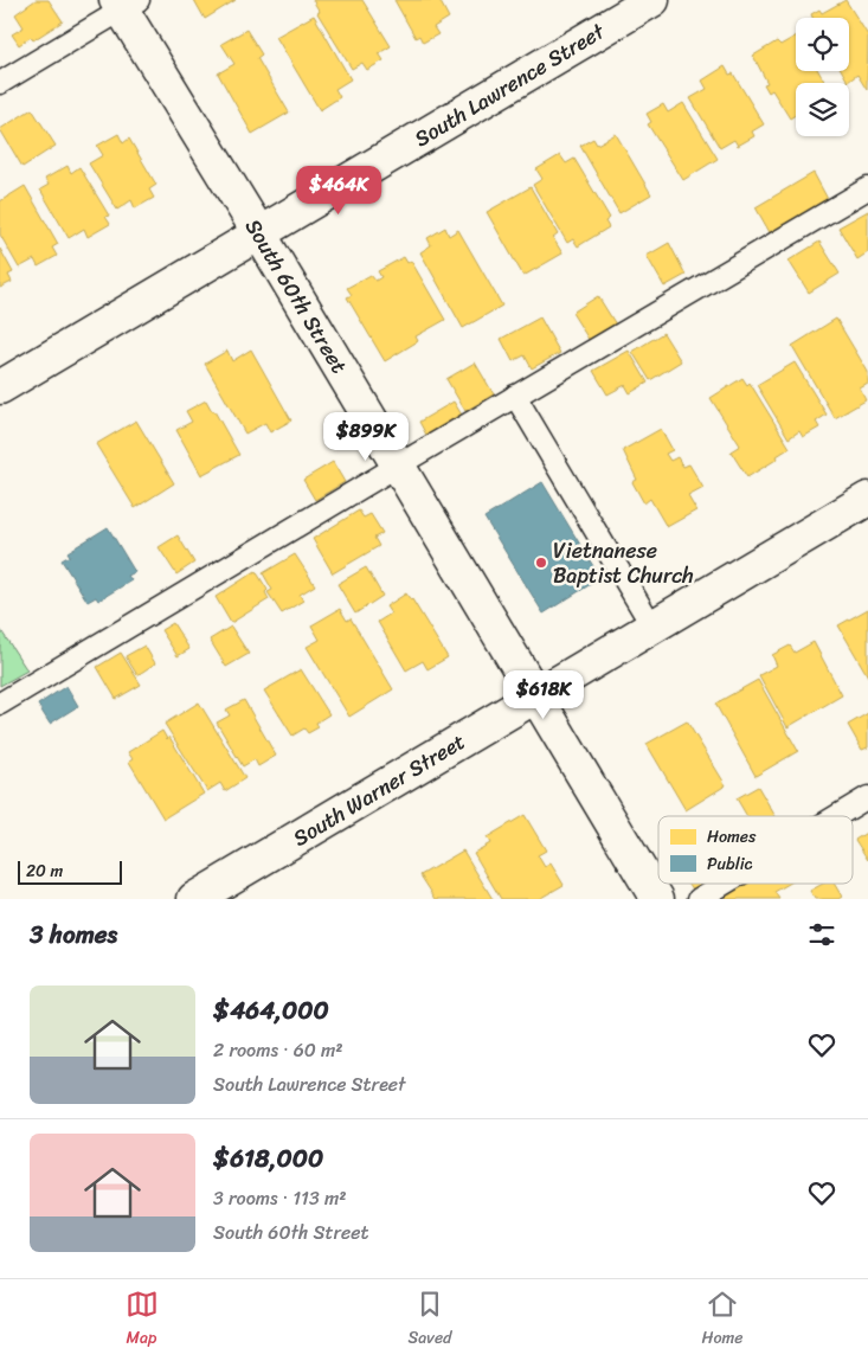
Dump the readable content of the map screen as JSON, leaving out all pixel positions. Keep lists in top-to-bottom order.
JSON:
{
  "streets": {
    "street": ["South Lawrence Street", "South 60th Street", "South Warner Street"]
  },
  "crossings": [
    ["South Lawrence Street", "South 60th Street"],
    ["South 60th Street", "South Warner Street"]
  ],
  "places": ["Vietnanese Baptist Church"],
  "legend": ["Homes", "Public"],
  "scale_bar": "20 m",
  "page": {
    "price": ["$464K", "$899K", "$618K"],
    "scale": "20 m",
    "heading": "3 homes",
    "list": [
      {
        "name": "$464,000",
        "note": "2 rooms · 60 m² · South Lawrence Street"
      },
      {
        "name": "$618,000",
        "note": "3 rooms · 113 m² · South 60th Street"
      }
    ],
    "tabs": ["Map", "Saved", "Home"]
  }
}
